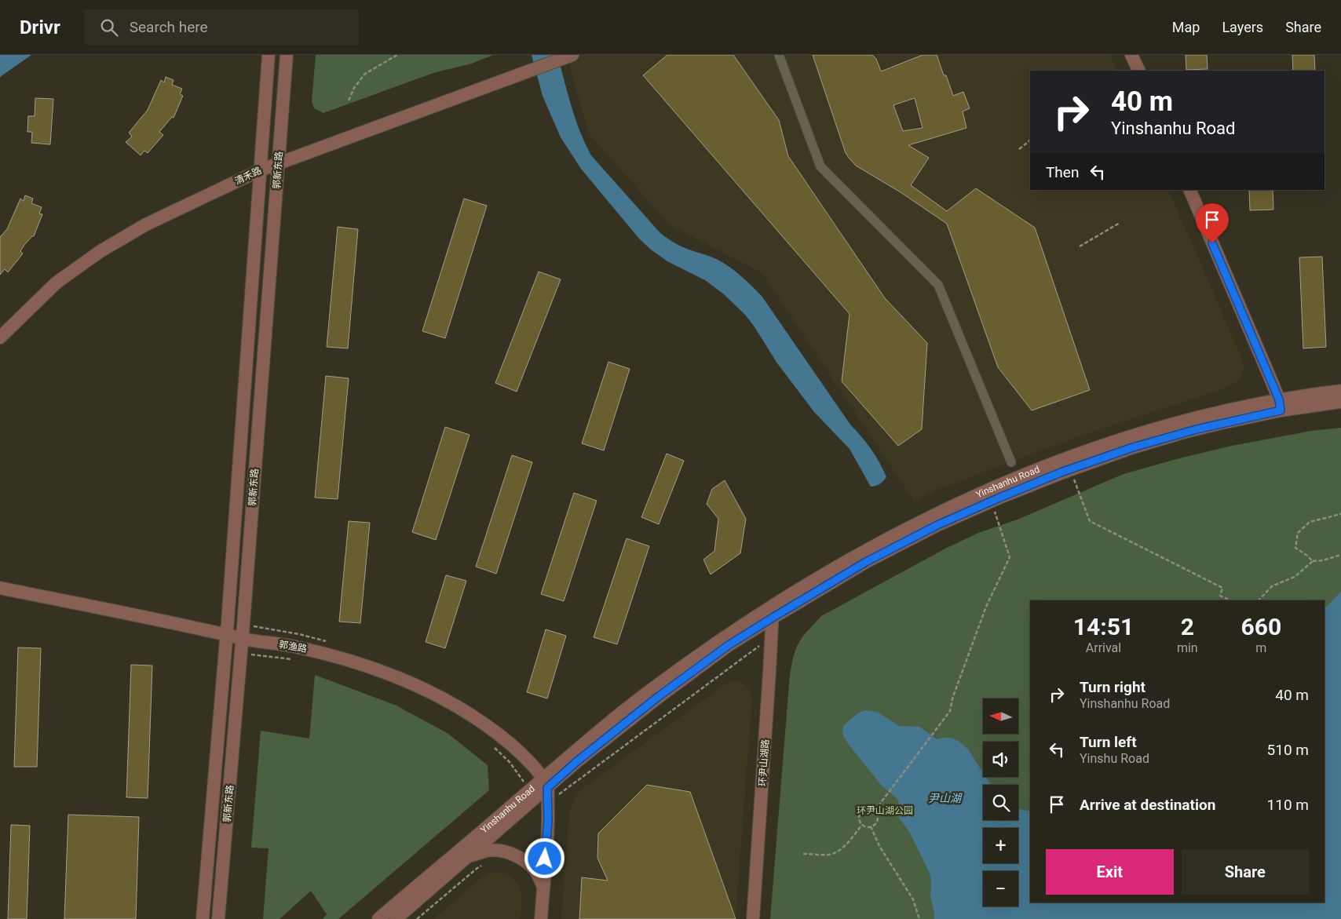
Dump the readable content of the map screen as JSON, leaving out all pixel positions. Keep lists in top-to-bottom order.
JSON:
{
  "streets": {
    "main road": [
      "郭新东路",
      "清禾路",
      "Yinshanhu Road",
      "郭渔路",
      "环尹山湖路"
    ]
  },
  "crossings": [
    ["郭新东路", "清禾路"],
    ["郭新东路", "郭渔路"],
    ["Yinshanhu Road", "郭渔路"],
    ["Yinshanhu Road", "环尹山湖路"]
  ],
  "water": ["尹山湖"],
  "parks": ["环尹山湖公园"],
  "north": "left",
  "page": {
    "header": "Drivr",
    "search": "Search here",
    "nav": ["Map", "Layers", "Share"],
    "turn": ["40 m", "Yinshanhu Road"],
    "then": "Then",
    "eta": [
      "14:51",
      "Arrival",
      "2",
      "min",
      "660",
      "m"
    ],
    "list": [
      {
        "name": "Turn right",
        "note": "Yinshanhu Road",
        "value": "40 m"
      },
      {
        "name": "Turn left",
        "note": "Yinshu Road",
        "value": "510 m"
      },
      {
        "name": "Arrive at destination",
        "value": "110 m"
      }
    ],
    "map_buttons": ["+", "−"],
    "buttons": ["Exit", "Share"]
  }
}
